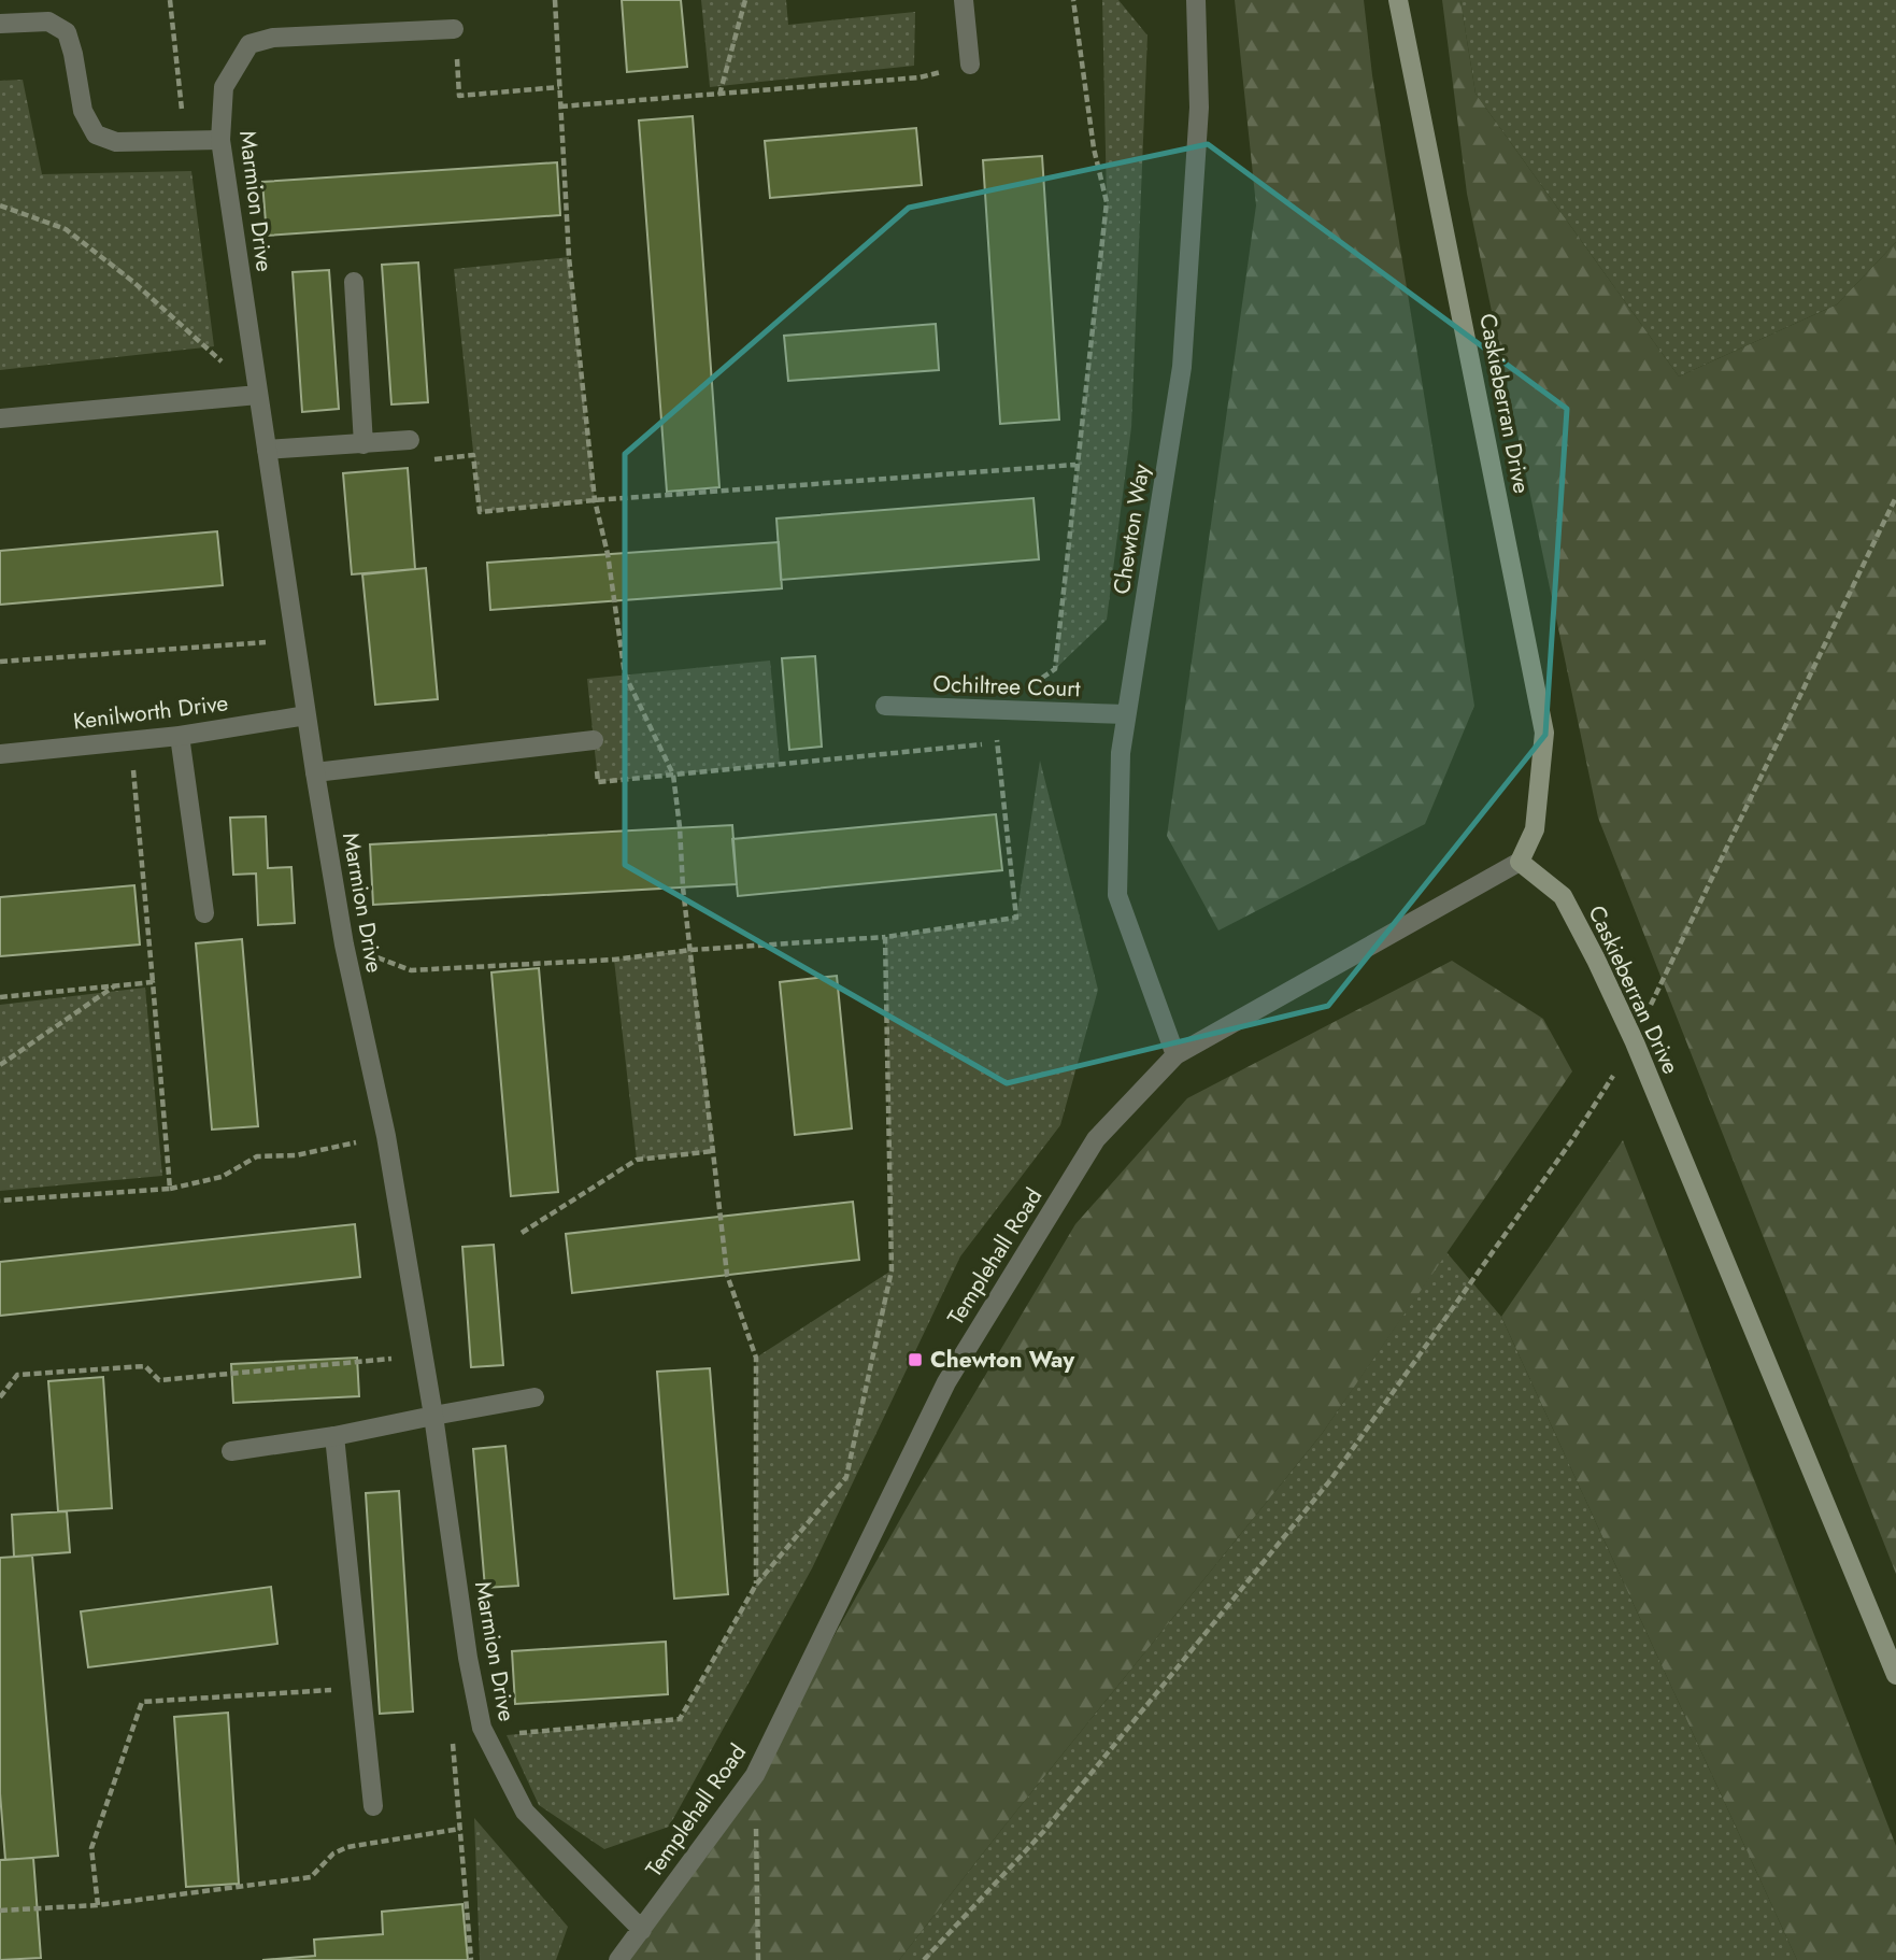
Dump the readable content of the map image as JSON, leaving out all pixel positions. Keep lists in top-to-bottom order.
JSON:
{
  "streets": {
    "street": [
      "Marmion Drive",
      "Caskieberran Drive",
      "Chewton Way",
      "Ochiltree Court",
      "Kenilworth Drive",
      "Templehall Road"
    ]
  },
  "crossings": [
    ["Marmion Drive", "Kenilworth Drive"],
    ["Marmion Drive", "Templehall Road"],
    ["Caskieberran Drive", "Templehall Road"],
    ["Chewton Way", "Ochiltree Court"],
    ["Chewton Way", "Templehall Road"]
  ],
  "places": {
    "transit": ["Chewton Way"]
  }
}
